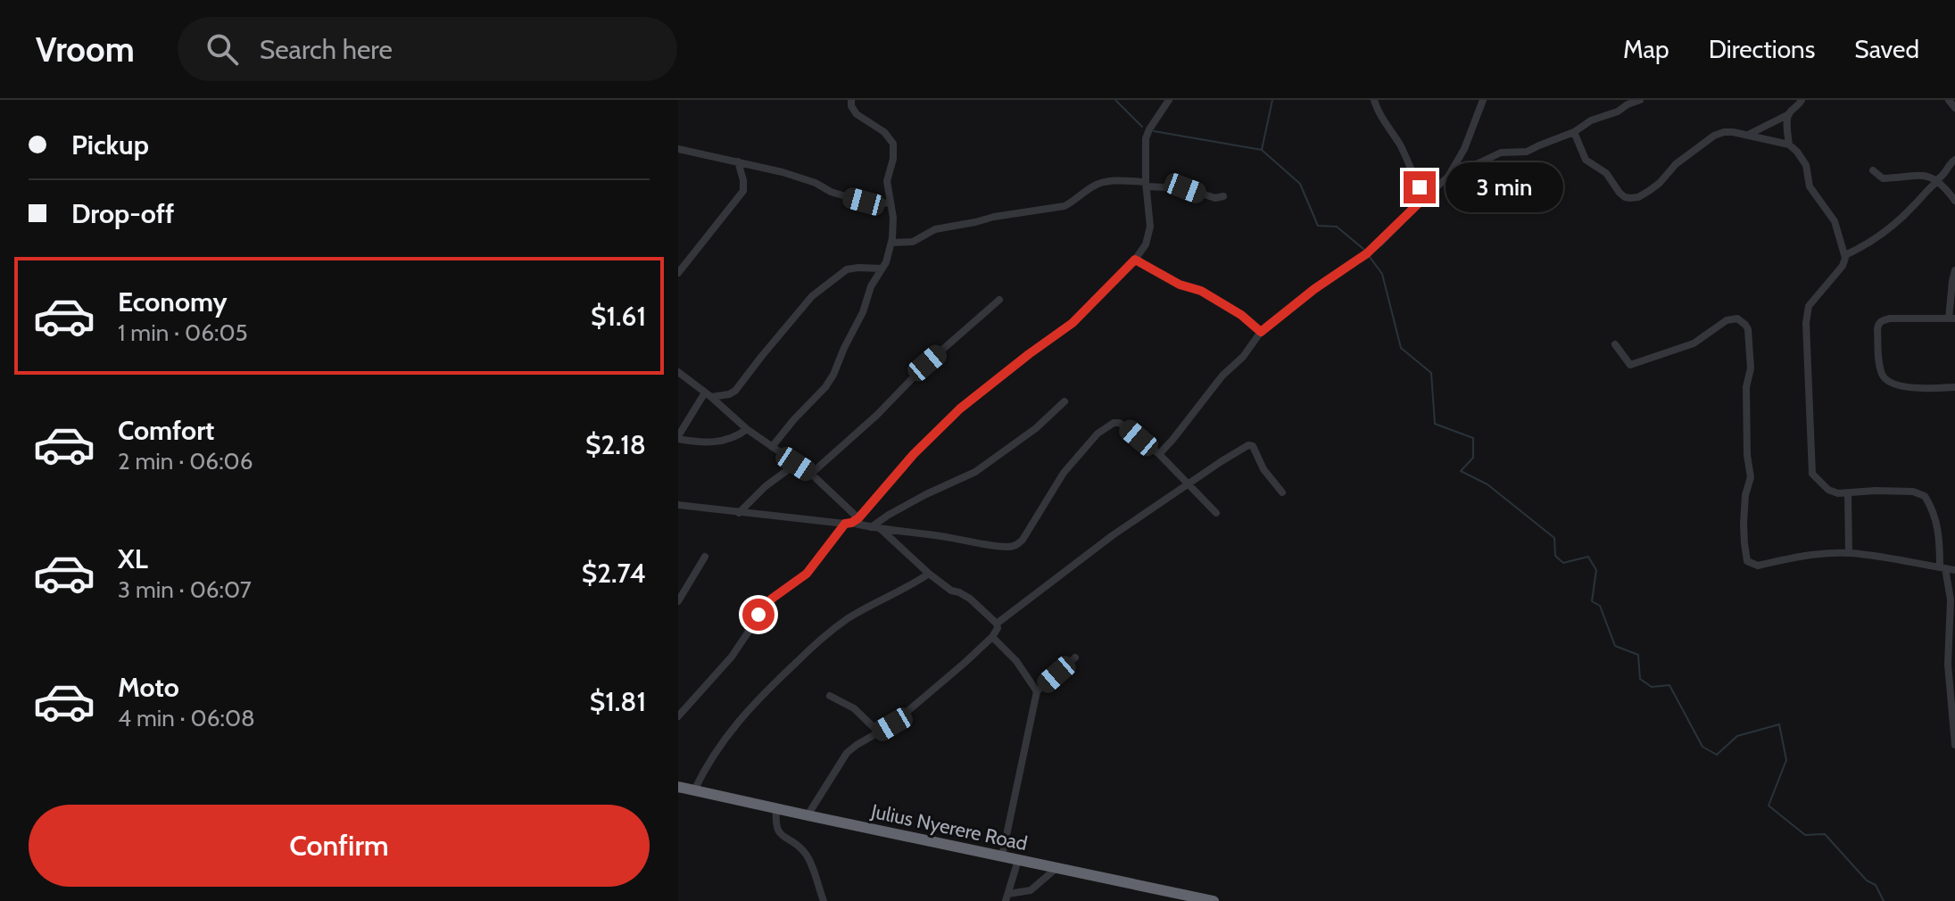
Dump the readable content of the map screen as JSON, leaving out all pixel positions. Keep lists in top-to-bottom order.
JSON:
{
  "streets": {
    "highway": ["Julius Nyerere Road"]
  },
  "page": {
    "header": "Vroom",
    "search": "Search here",
    "nav": ["Map", "Directions", "Saved"],
    "banner": ["Pickup", "Drop-off"],
    "bubble": "3 min",
    "list": [
      {
        "name": "Economy",
        "note": "1 min · 06:05",
        "value": "$1.61"
      },
      {
        "name": "Comfort",
        "note": "2 min · 06:06",
        "value": "$2.18"
      },
      {
        "name": "XL",
        "note": "3 min · 06:07",
        "value": "$2.74"
      },
      {
        "name": "Moto",
        "note": "4 min · 06:08",
        "value": "$1.81"
      }
    ],
    "buttons": "Confirm"
  }
}
